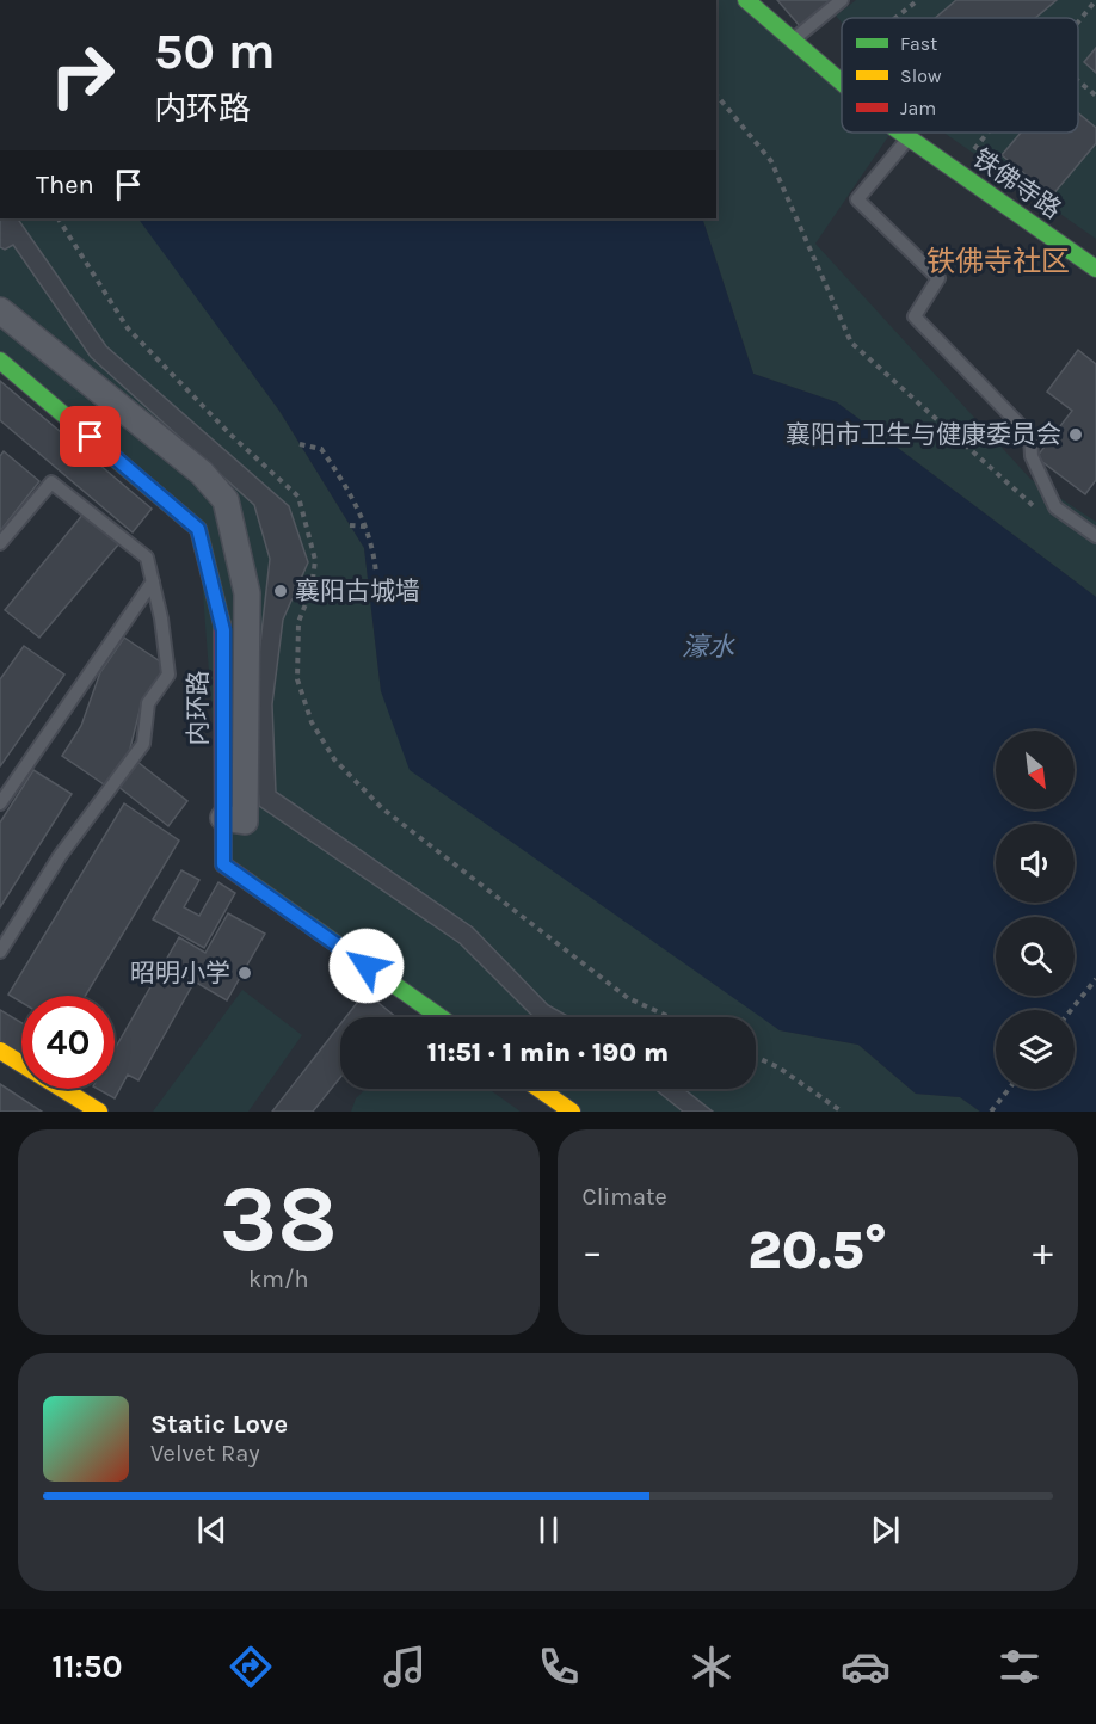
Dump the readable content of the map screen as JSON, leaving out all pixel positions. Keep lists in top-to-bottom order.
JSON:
{
  "streets": {
    "street": ["铁佛寺路", "内环路"]
  },
  "districts": ["铁佛寺社区"],
  "water": ["濠水"],
  "places": ["襄阳市卫生与健康委员会", "襄阳古城墙", "昭明小学"],
  "legend": ["Fast", "Slow", "Jam"],
  "north": "bottom right",
  "page": {
    "turn": ["50 m", "内环路"],
    "then": "Then",
    "limit": "40",
    "trip": "11:51 · 1 min · 190 m",
    "tile": [
      ["38", "km/h"],
      "Climate"
    ],
    "heat": ["−", "20.5°", "+"],
    "song": ["Static Love", "Velvet Ray"],
    "tabs": "11:50"
  }
}
